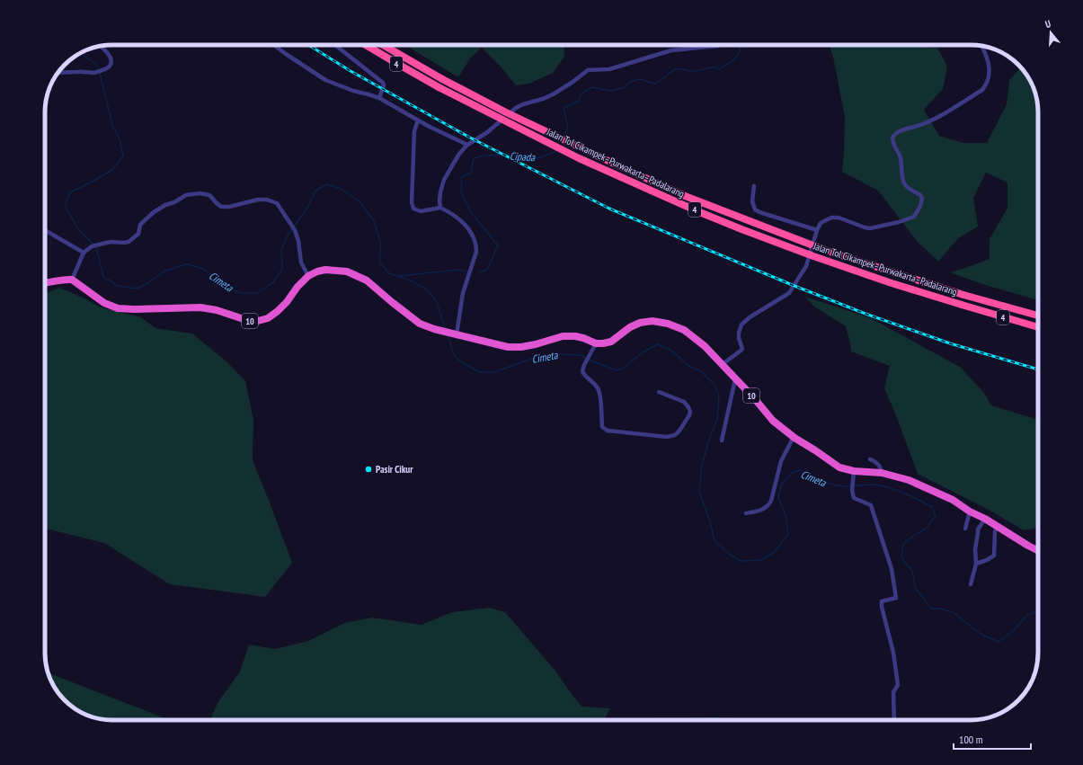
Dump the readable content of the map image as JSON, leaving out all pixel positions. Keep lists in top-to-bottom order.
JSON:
{
  "streets": {
    "highway": ["4", "Jalan Tol Cikampek–Purwakarta–Padalarang", "10"]
  },
  "water": ["Cipada", "Cimeta"],
  "places": ["Pasir Cikur"],
  "scale_bar": "100 m",
  "north": "top"
}
